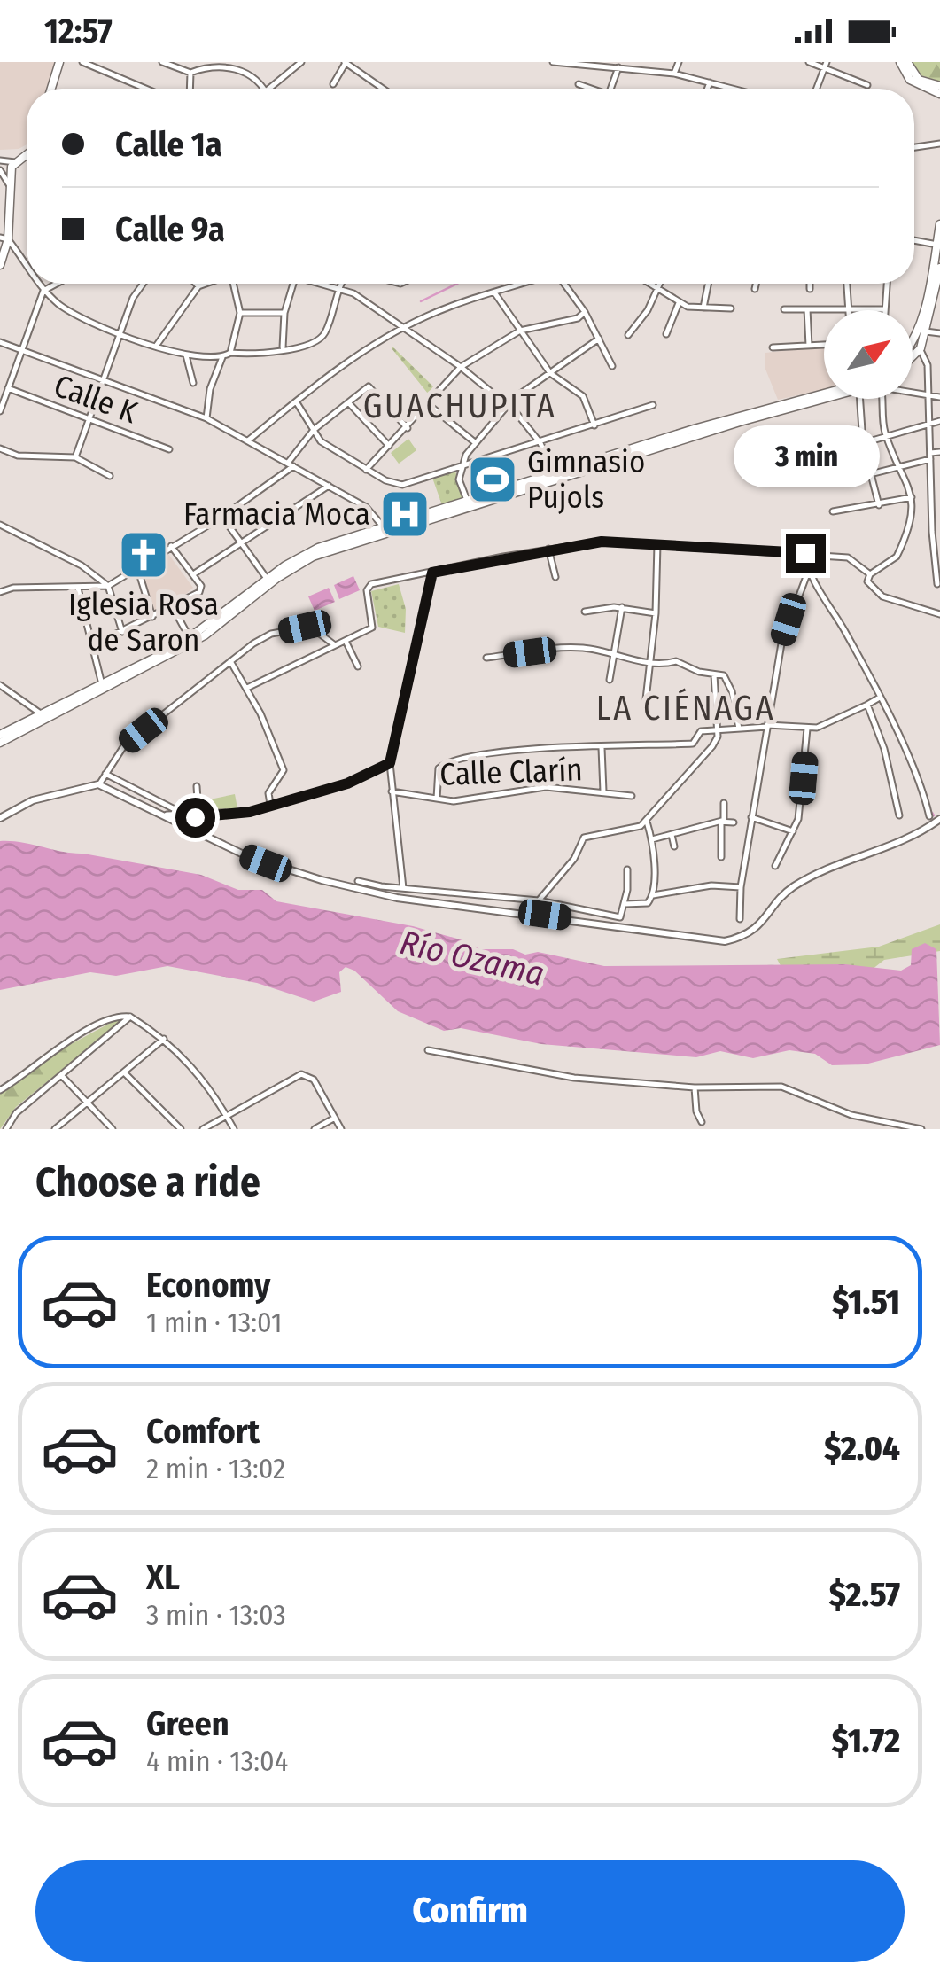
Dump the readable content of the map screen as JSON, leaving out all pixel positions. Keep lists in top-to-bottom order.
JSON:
{
  "streets": {
    "street": ["Calle K", "Calle Clarín"]
  },
  "districts": ["GUACHUPITA", "LA CIÉNAGA"],
  "water": ["Río Ozama"],
  "places": {
    "sports": ["Gimnasio Pujols"],
    "hospital": ["Farmacia Moca"],
    "church": ["Iglesia Rosa de Saron"]
  },
  "north": "top right",
  "page": {
    "status": "12:57",
    "banner": ["Calle 1a", "Calle 9a"],
    "bubble": "3 min",
    "heading": "Choose a ride",
    "list": [
      {
        "name": "Economy",
        "note": "1 min · 13:01",
        "value": "$1.51"
      },
      {
        "name": "Comfort",
        "note": "2 min · 13:02",
        "value": "$2.04"
      },
      {
        "name": "XL",
        "note": "3 min · 13:03",
        "value": "$2.57"
      },
      {
        "name": "Green",
        "note": "4 min · 13:04",
        "value": "$1.72"
      }
    ],
    "buttons": "Confirm"
  }
}
